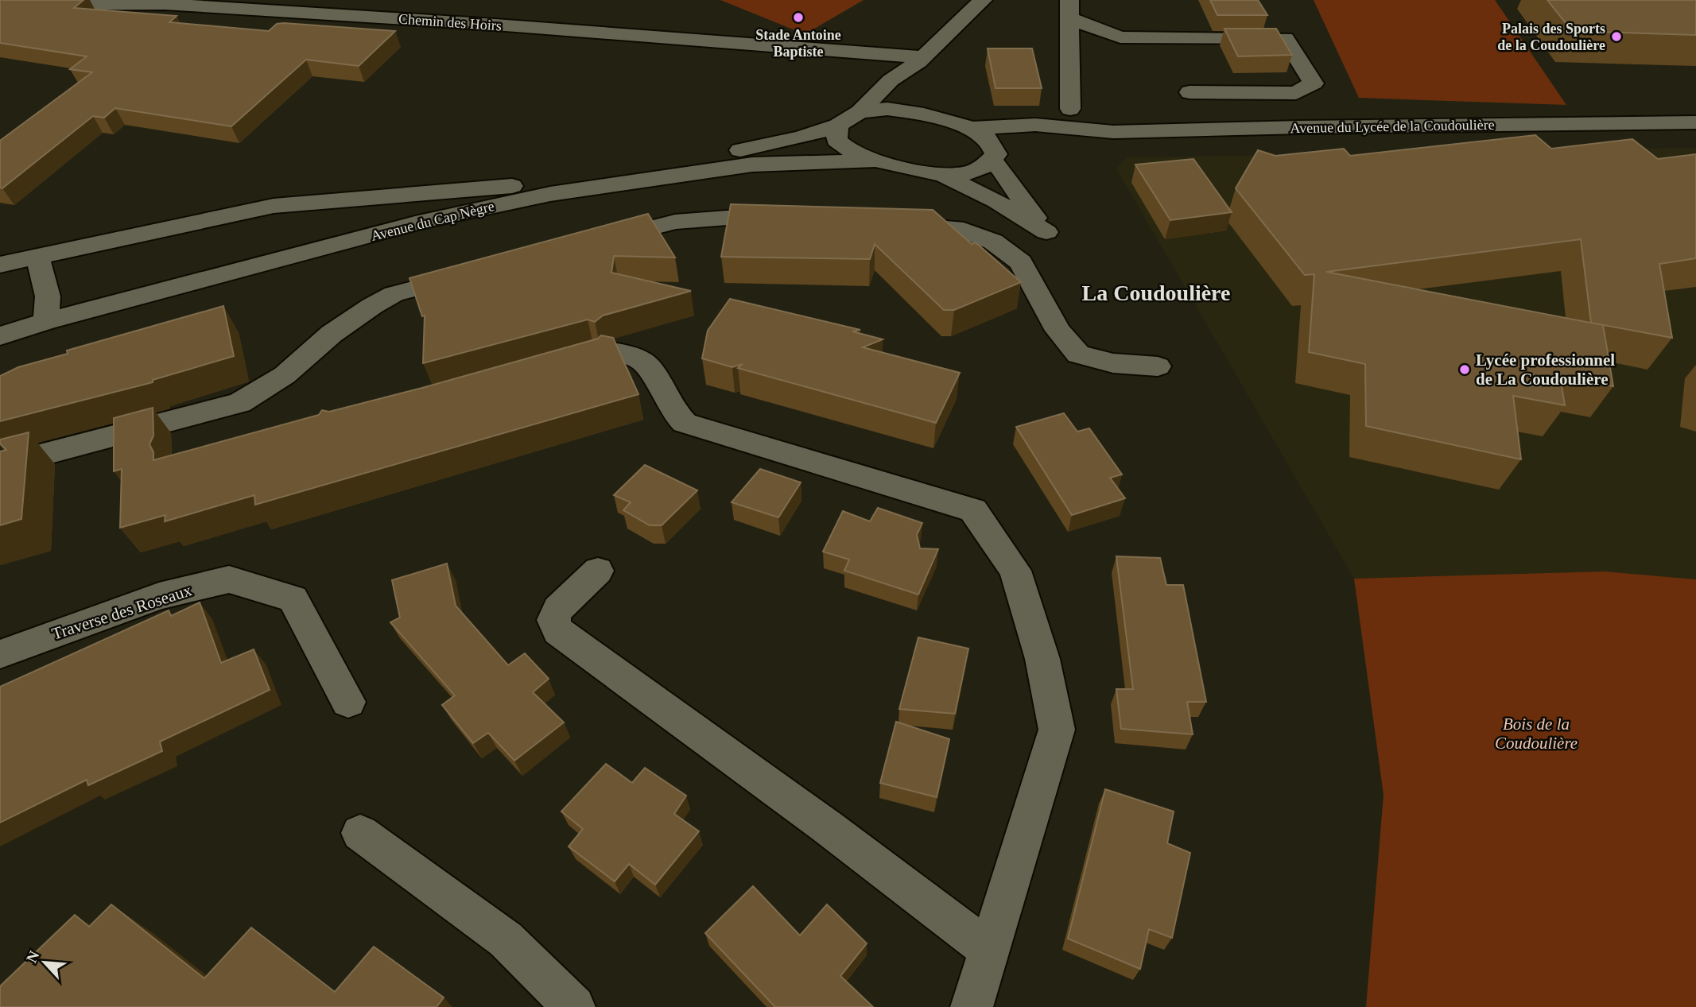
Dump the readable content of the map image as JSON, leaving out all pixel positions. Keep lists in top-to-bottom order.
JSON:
{
  "streets": {
    "street": [
      "Chemin des Hoirs",
      "Avenue du Lycée de la Coudoulière",
      "Avenue du Cap Nègre",
      "Traverse des Roseaux"
    ]
  },
  "districts": ["La Coudoulière"],
  "parks": ["Bois de la Coudoulière"],
  "places": ["Stade Antoine Baptiste", "Palais des Sports de la Coudoulière", "Lycée professionnel de La Coudoulière"],
  "north": "top left"
}
